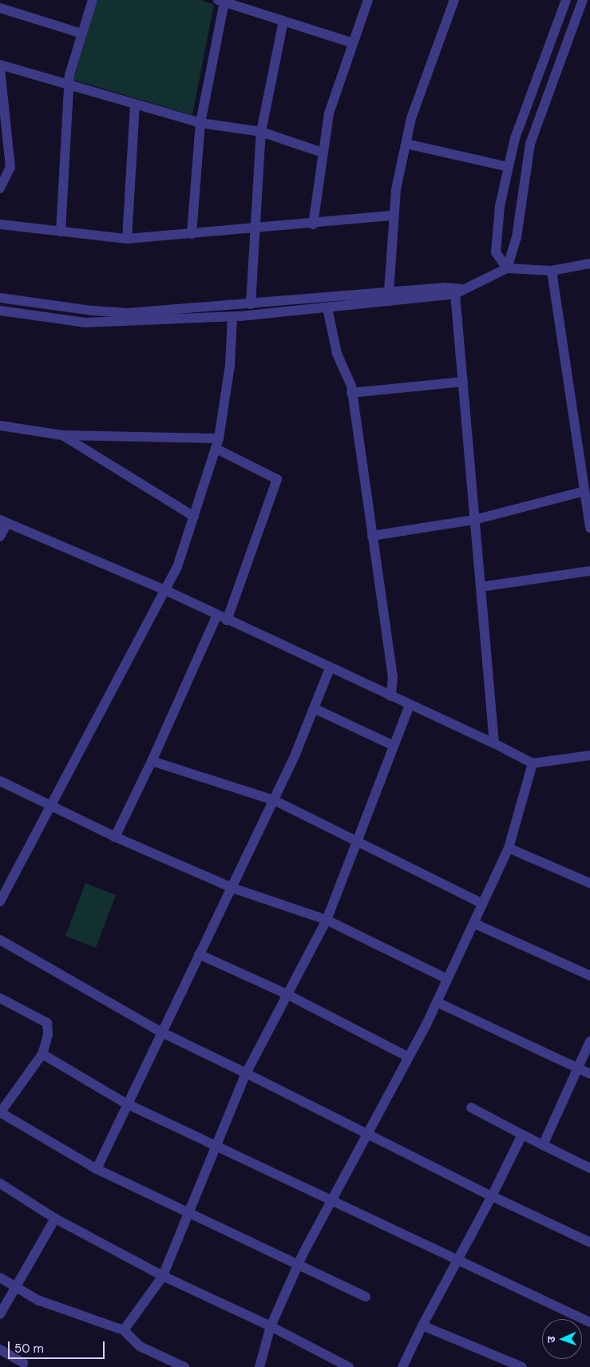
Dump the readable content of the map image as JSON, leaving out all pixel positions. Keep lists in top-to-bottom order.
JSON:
{
  "scale_bar": "50 m",
  "north": "left"
}
